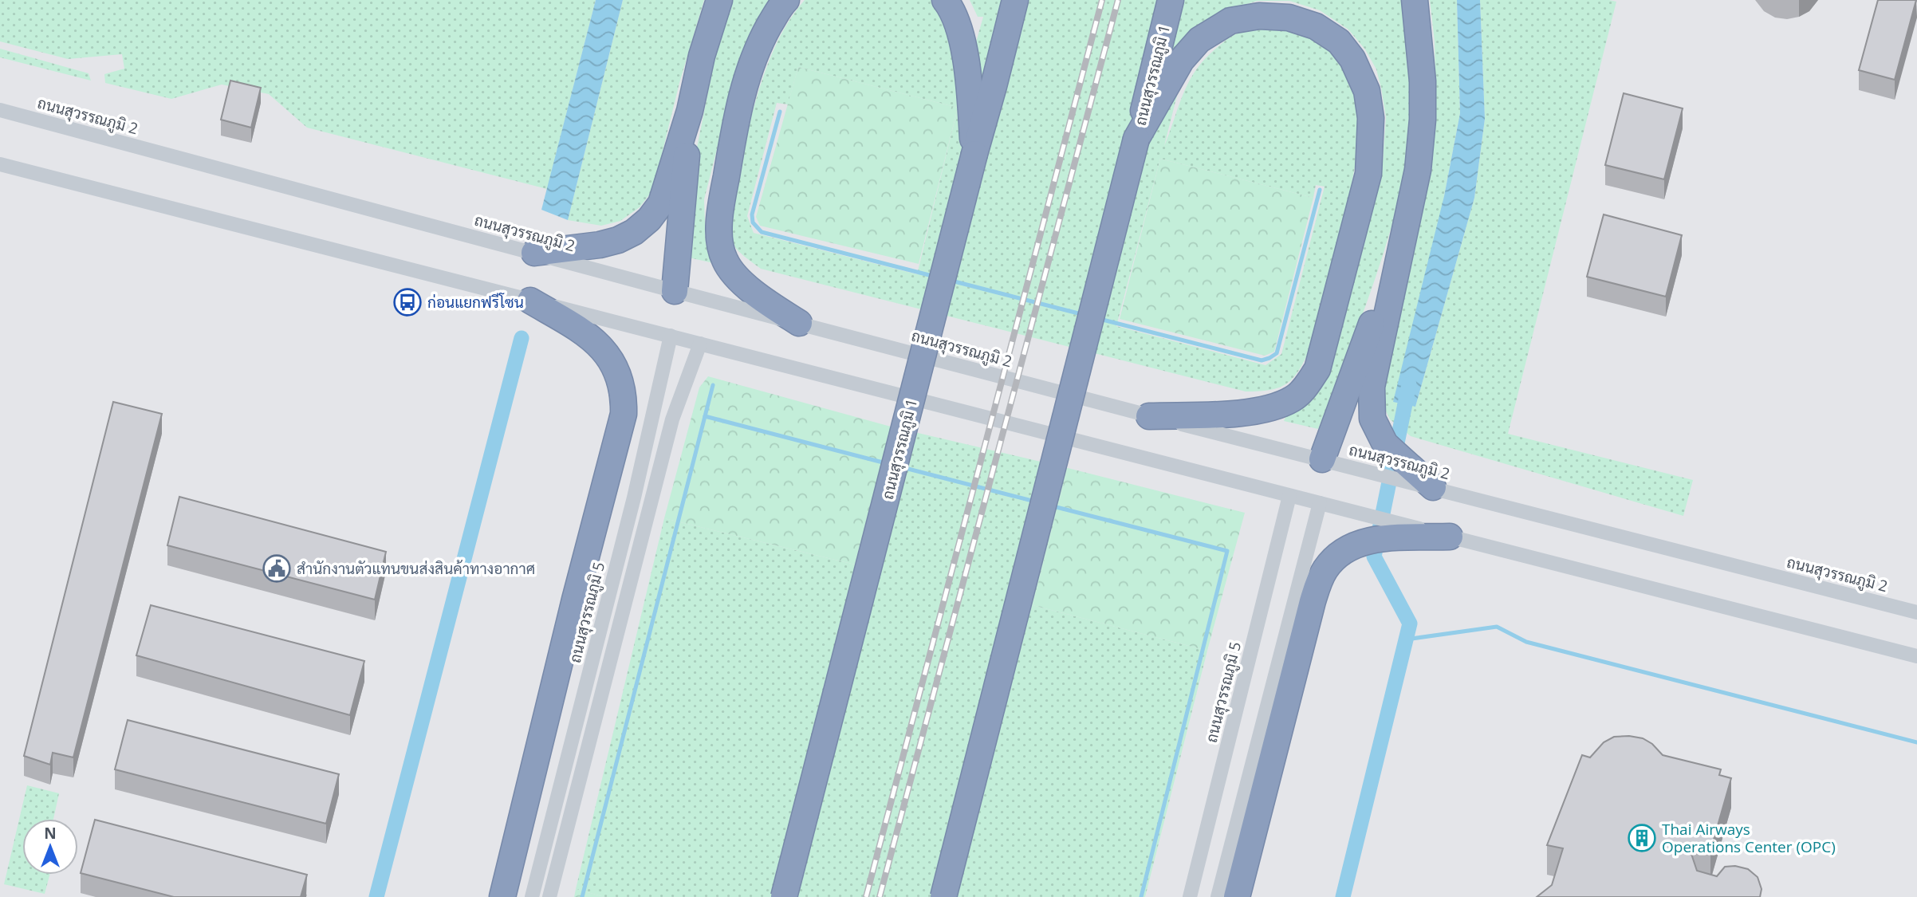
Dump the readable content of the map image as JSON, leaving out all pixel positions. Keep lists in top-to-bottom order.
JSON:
{
  "streets": {
    "highway": ["ถนนสุวรรณภูมิ 1"],
    "street": ["ถนนสุวรรณภูมิ 2", "ถนนสุวรรณภูมิ 5"]
  },
  "places": {
    "bus stop": ["ก่อนแยกฟรีโซน"],
    "public building": ["สำนักงานตัวแทนขนส่งสินค้าทางอากาศ"],
    "building": ["Thai Airways Operations Center (OPC)"]
  },
  "north": "top"
}
